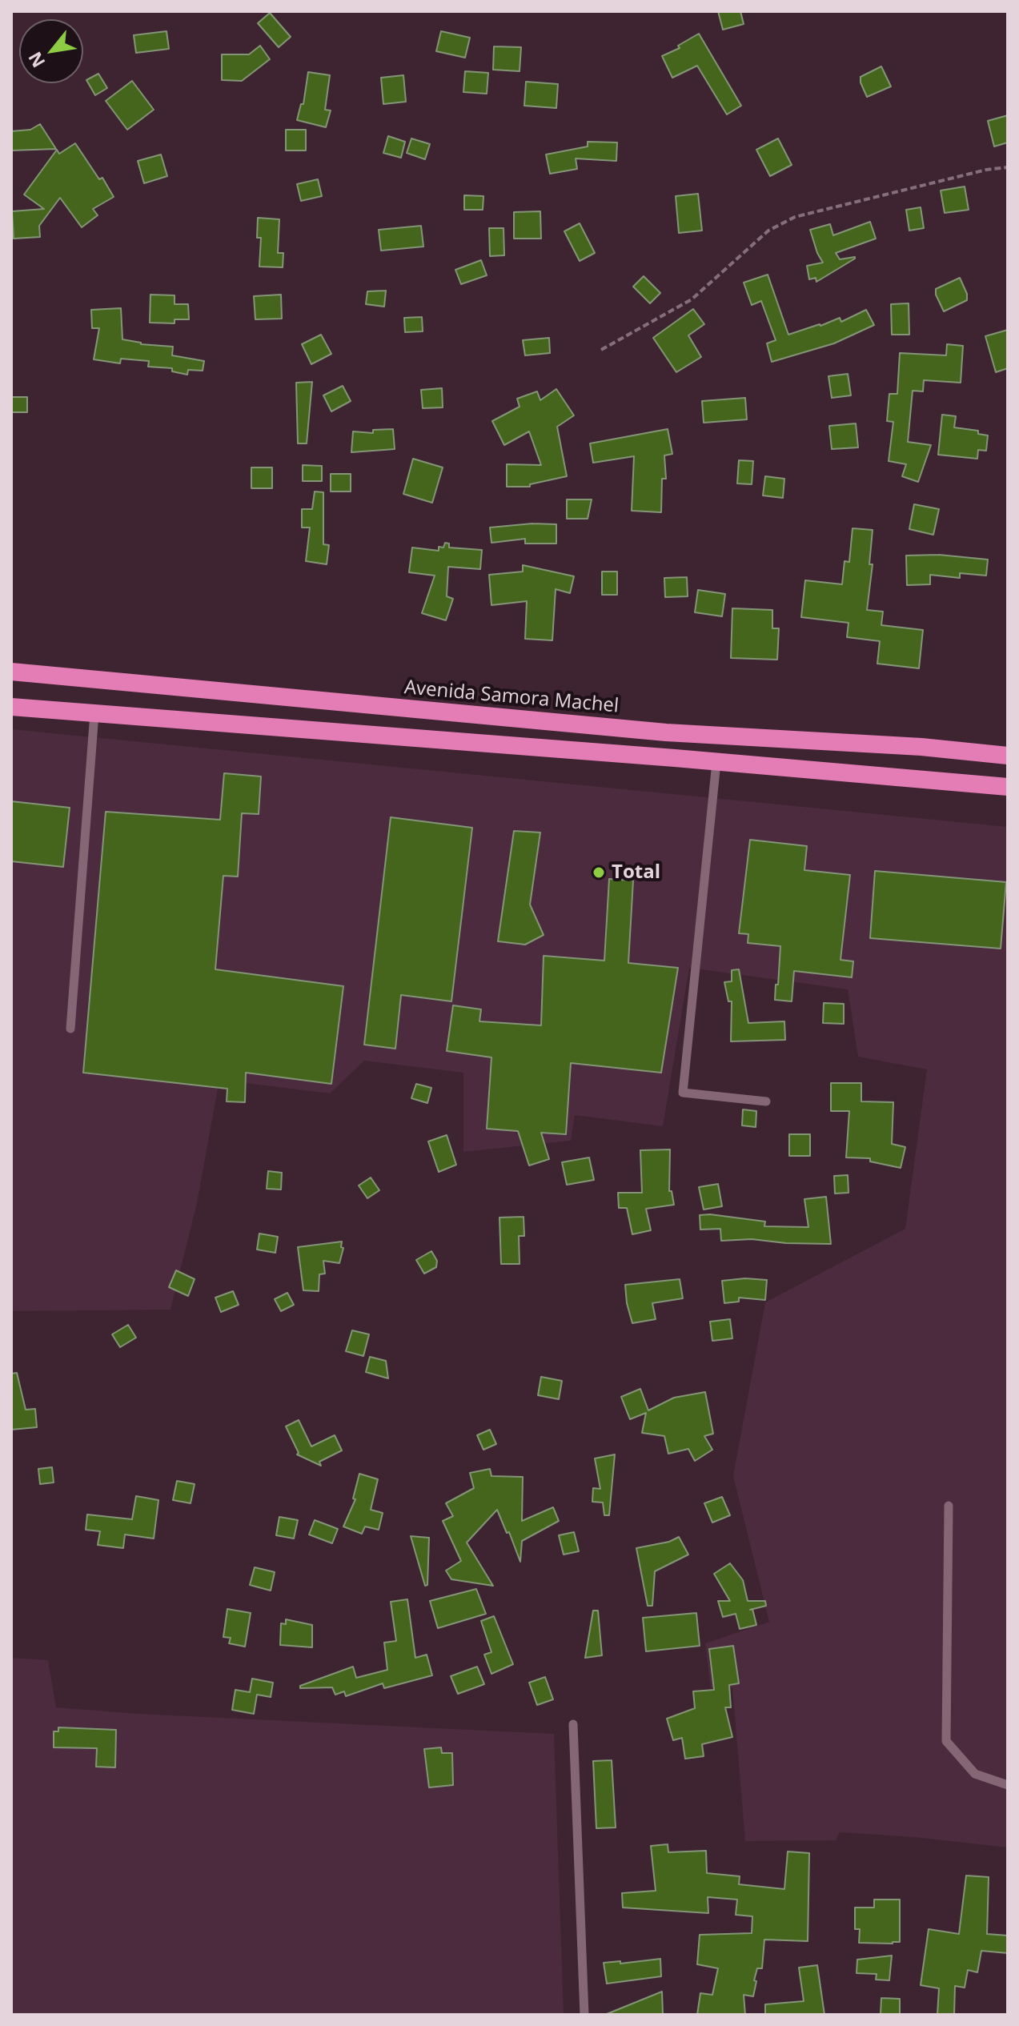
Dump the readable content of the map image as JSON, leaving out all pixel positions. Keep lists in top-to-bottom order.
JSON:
{
  "streets": {
    "highway": ["Avenida Samora Machel"]
  },
  "places": ["Total"],
  "north": "bottom left"
}
